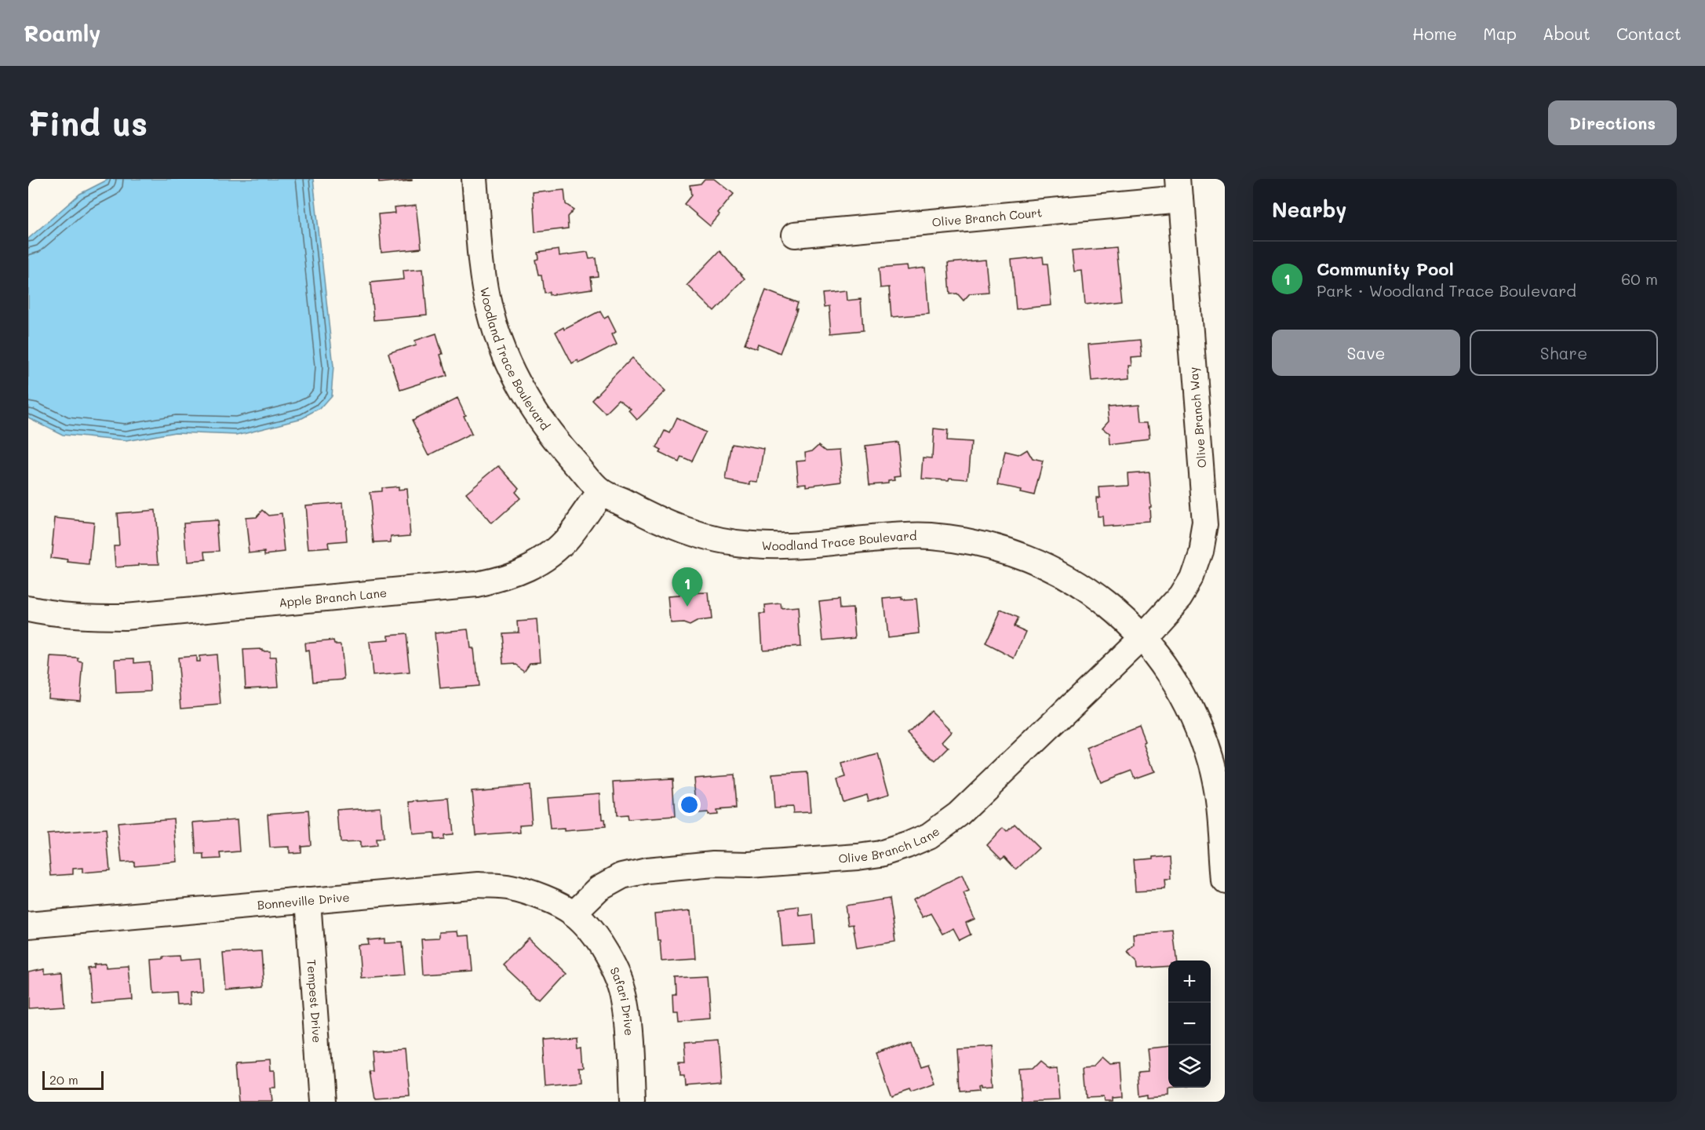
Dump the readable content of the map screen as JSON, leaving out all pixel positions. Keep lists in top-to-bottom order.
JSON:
{
  "streets": {
    "street": [
      "Olive Branch Court",
      "Woodland Trace Boulevard",
      "Olive Branch Way",
      "Apple Branch Lane",
      "Olive Branch Lane",
      "Bonneville Drive",
      "Tempest Drive",
      "Safari Drive"
    ]
  },
  "crossings": [
    ["Olive Branch Court", "Olive Branch Way"],
    ["Woodland Trace Boulevard", "Olive Branch Way"],
    ["Woodland Trace Boulevard", "Apple Branch Lane"],
    ["Woodland Trace Boulevard", "Olive Branch Lane"],
    ["Olive Branch Way", "Olive Branch Lane"],
    ["Olive Branch Lane", "Bonneville Drive"],
    ["Olive Branch Lane", "Safari Drive"],
    ["Bonneville Drive", "Tempest Drive"],
    ["Bonneville Drive", "Safari Drive"]
  ],
  "scale_bar": "20 m",
  "page": {
    "header": "Roamly",
    "nav": [
      "Home",
      "Map",
      "About",
      "Contact"
    ],
    "buttons": [
      "Directions",
      ["Save", "Share"]
    ],
    "title": "Find us",
    "heading": "Nearby",
    "list": [
      {
        "mark": "1",
        "name": "Community Pool",
        "note": "Park · Woodland Trace Boulevard",
        "value": "60 m"
      }
    ],
    "pins": "1",
    "map_buttons": ["+", "−"],
    "scale": "20 m"
  }
}
